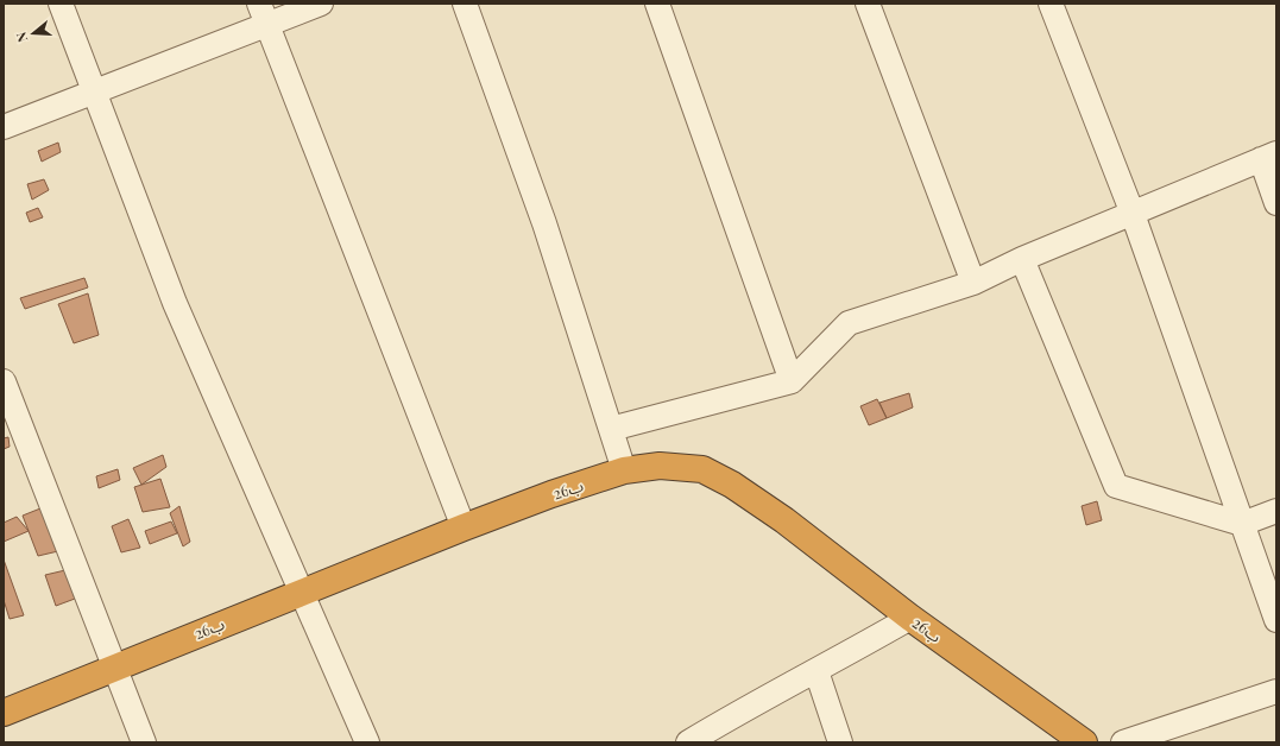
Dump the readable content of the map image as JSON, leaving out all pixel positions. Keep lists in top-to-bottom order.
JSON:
{
  "streets": {
    "highway": ["26ب"]
  },
  "north": "left"
}
